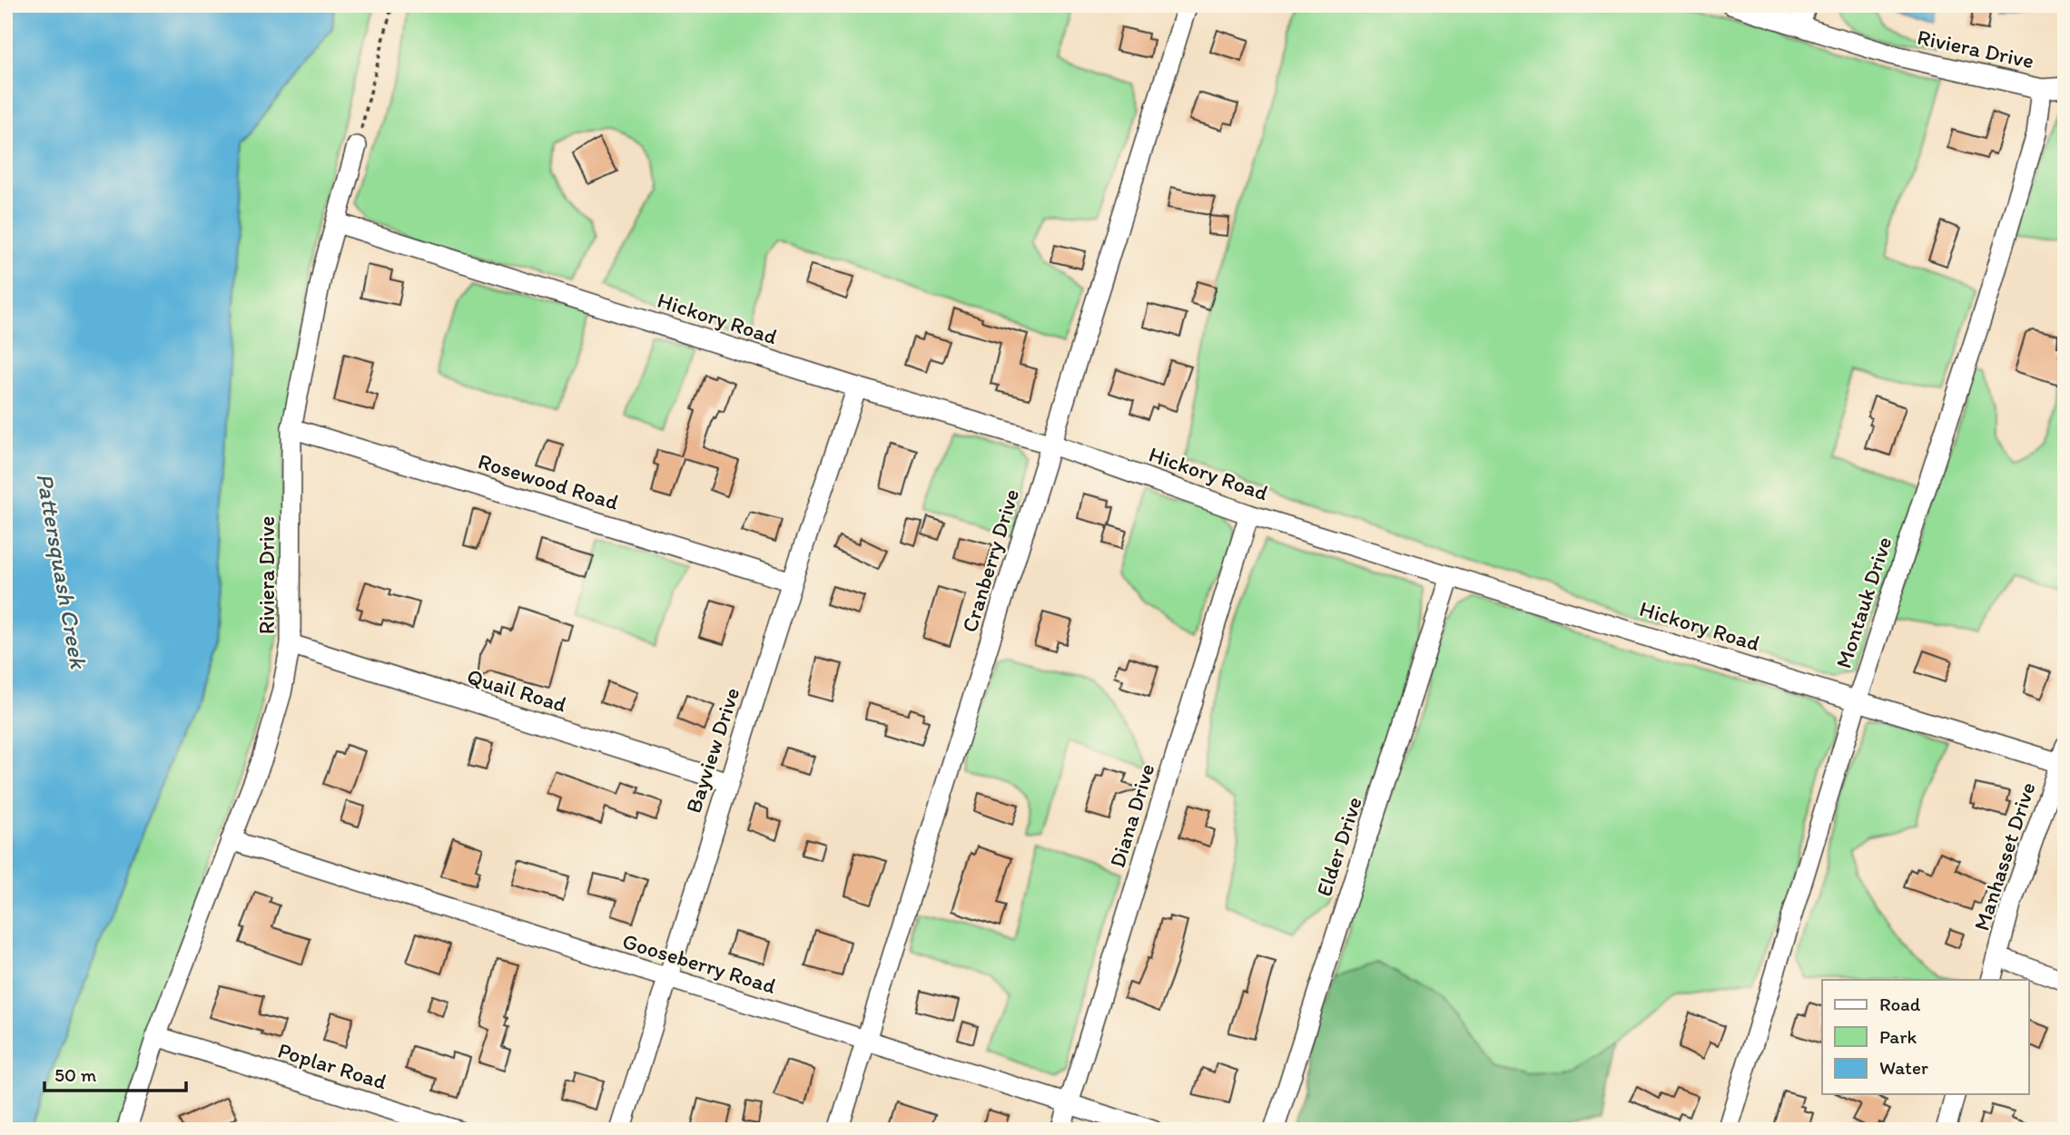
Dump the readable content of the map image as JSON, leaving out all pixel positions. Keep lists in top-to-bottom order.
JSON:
{
  "streets": {
    "street": [
      "Riviera Drive",
      "Hickory Road",
      "Rosewood Road",
      "Cranberry Drive",
      "Montauk Drive",
      "Quail Road",
      "Bayview Drive",
      "Diana Drive",
      "Elder Drive",
      "Manhasset Drive",
      "Gooseberry Road",
      "Poplar Road"
    ]
  },
  "crossings": [
    ["Riviera Drive", "Hickory Road"],
    ["Riviera Drive", "Rosewood Road"],
    ["Riviera Drive", "Montauk Drive"],
    ["Riviera Drive", "Quail Road"],
    ["Riviera Drive", "Gooseberry Road"],
    ["Riviera Drive", "Poplar Road"],
    ["Hickory Road", "Cranberry Drive"],
    ["Hickory Road", "Montauk Drive"],
    ["Hickory Road", "Bayview Drive"],
    ["Hickory Road", "Diana Drive"],
    ["Hickory Road", "Elder Drive"],
    ["Hickory Road", "Manhasset Drive"],
    ["Rosewood Road", "Bayview Drive"],
    ["Cranberry Drive", "Gooseberry Road"],
    ["Quail Road", "Bayview Drive"],
    ["Bayview Drive", "Gooseberry Road"],
    ["Diana Drive", "Gooseberry Road"]
  ],
  "water": ["Pattersquash Creek"],
  "legend": ["Road", "Park", "Water"],
  "scale_bar": "50 m"
}
